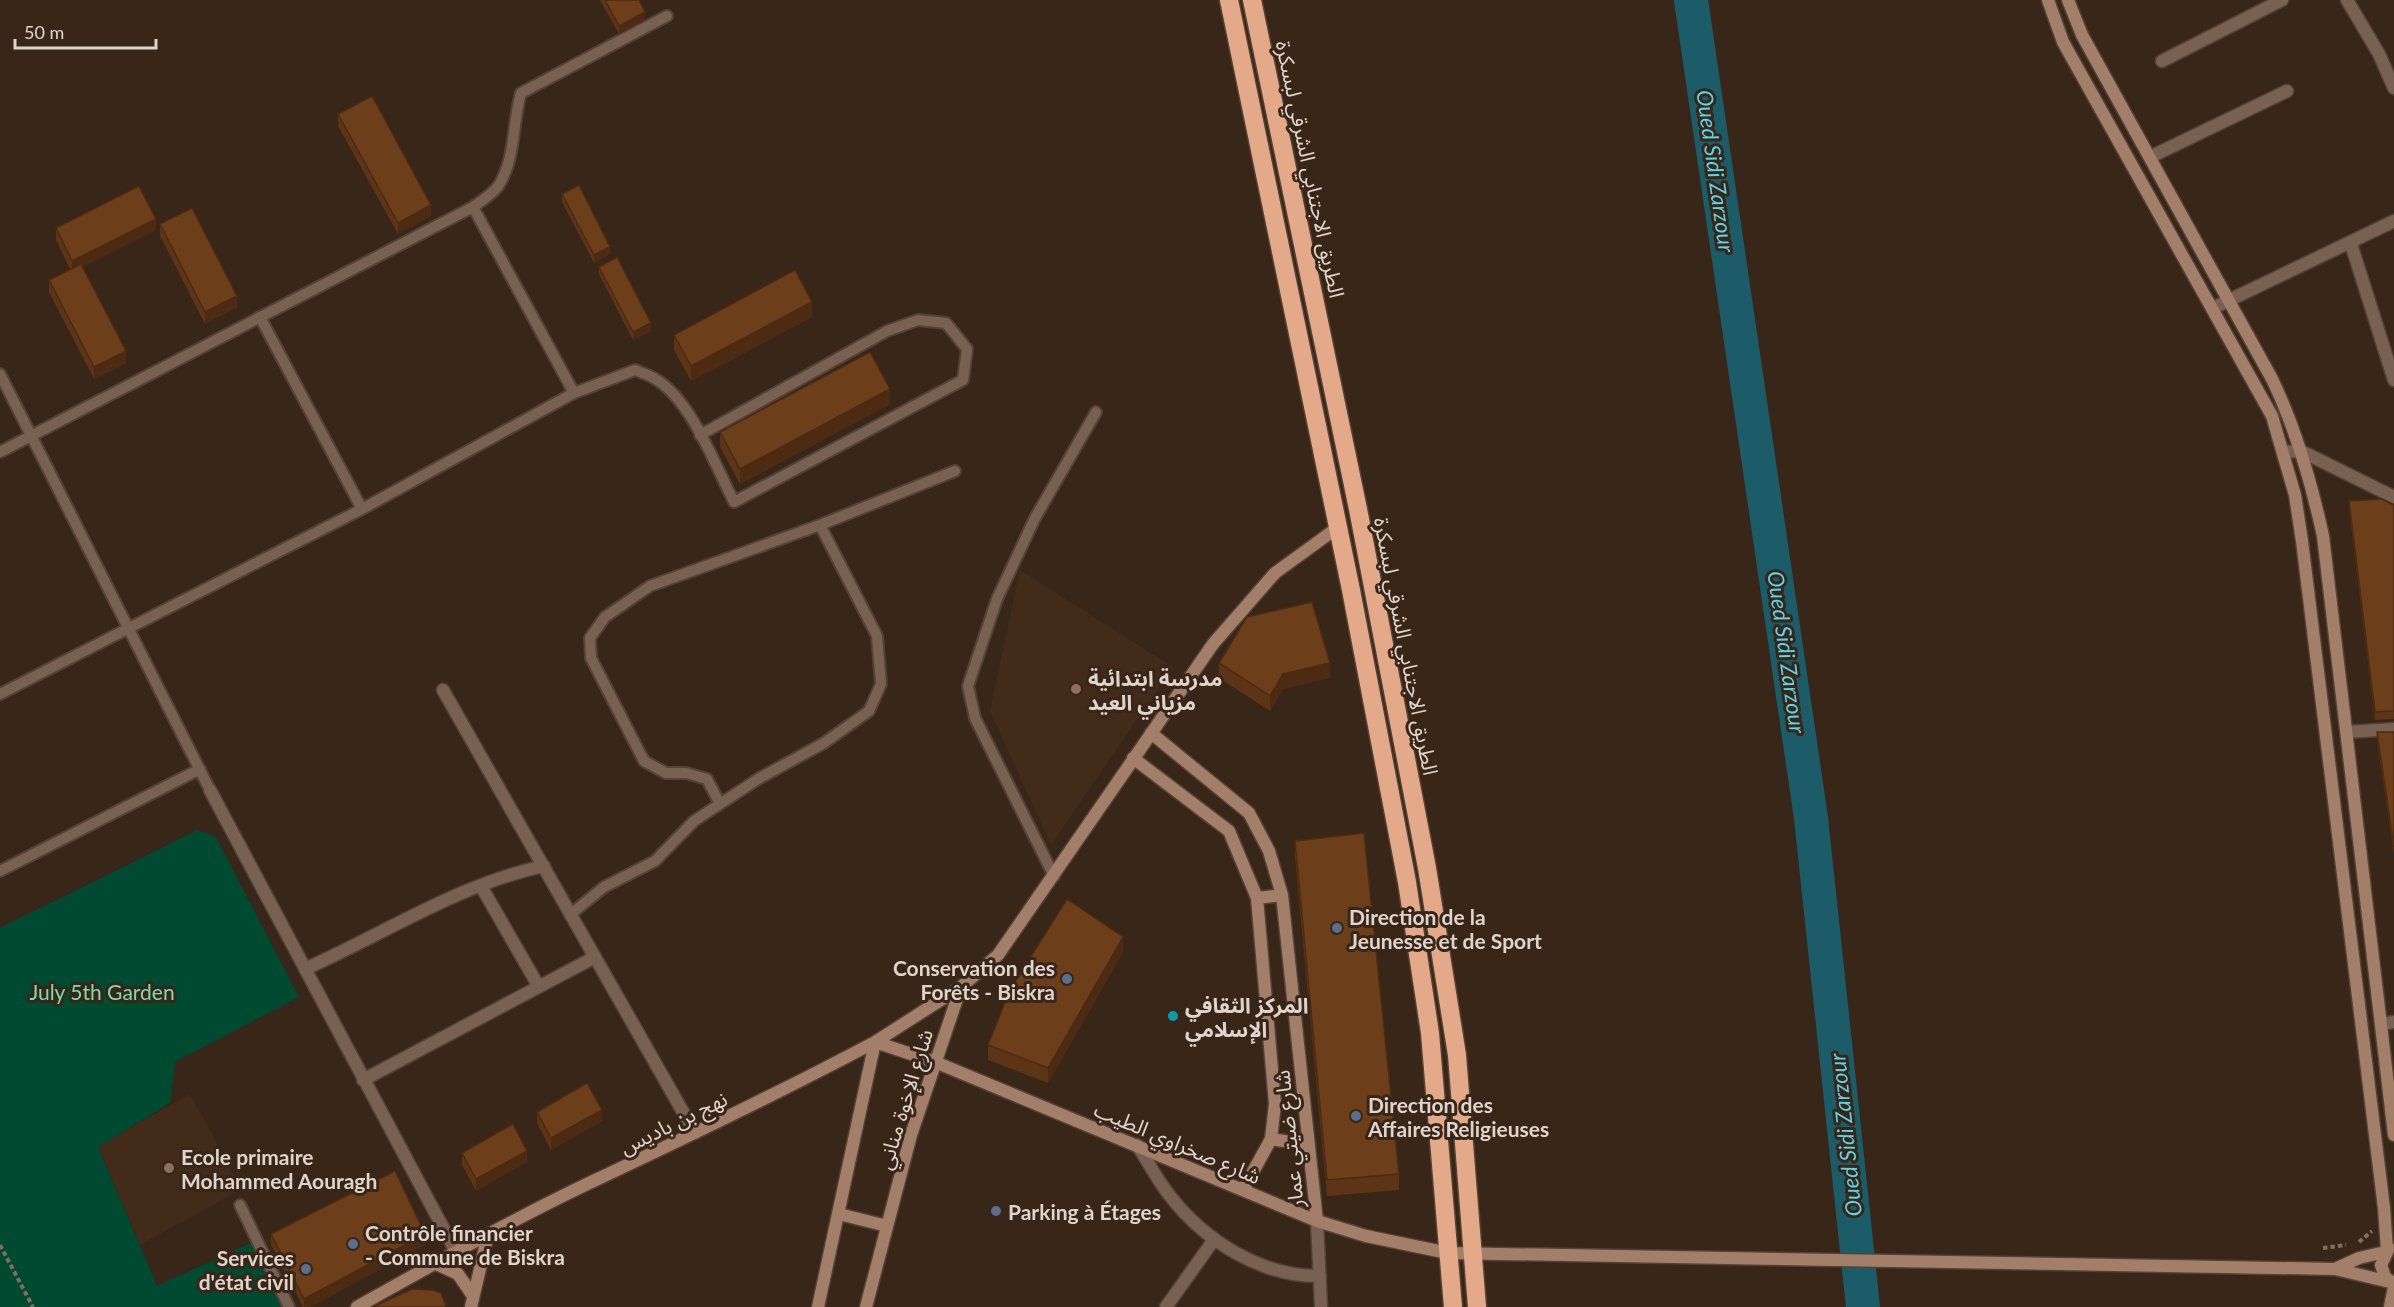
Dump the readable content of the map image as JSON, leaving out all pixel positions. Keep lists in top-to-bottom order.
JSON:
{
  "streets": {
    "highway": ["الطريق الاجتنابي الشرقي لبسكرة"],
    "main road": [
      "شارع الإخوة مناني",
      "نهج بن باديس",
      "شارع ضيتي عمار",
      "شارع صخراوي الطيب"
    ]
  },
  "crossings": [
    ["الطريق الاجتنابي الشرقي لبسكرة", "شارع صخراوي الطيب"],
    ["شارع الإخوة مناني", "نهج بن باديس"],
    ["شارع الإخوة مناني", "شارع صخراوي الطيب"],
    ["نهج بن باديس", "شارع صخراوي الطيب"],
    ["شارع ضيتي عمار", "شارع صخراوي الطيب"]
  ],
  "water": ["Oued Sidi Zarzour"],
  "parks": ["July 5th Garden"],
  "places": [
    "مدرسة ابتدائية مزياني العيد",
    "Direction de la Jeunesse et de Sport",
    "Conservation des Forêts - Biskra",
    "المركز الثقافي الإسلامي",
    "Direction des Affaires Religieuses",
    "Ecole primaire Mohammed Aouragh",
    "Parking à Étages",
    "Contrôle financier - Commune de Biskra",
    "Services d'état civil"
  ],
  "scale_bar": "50 m"
}
